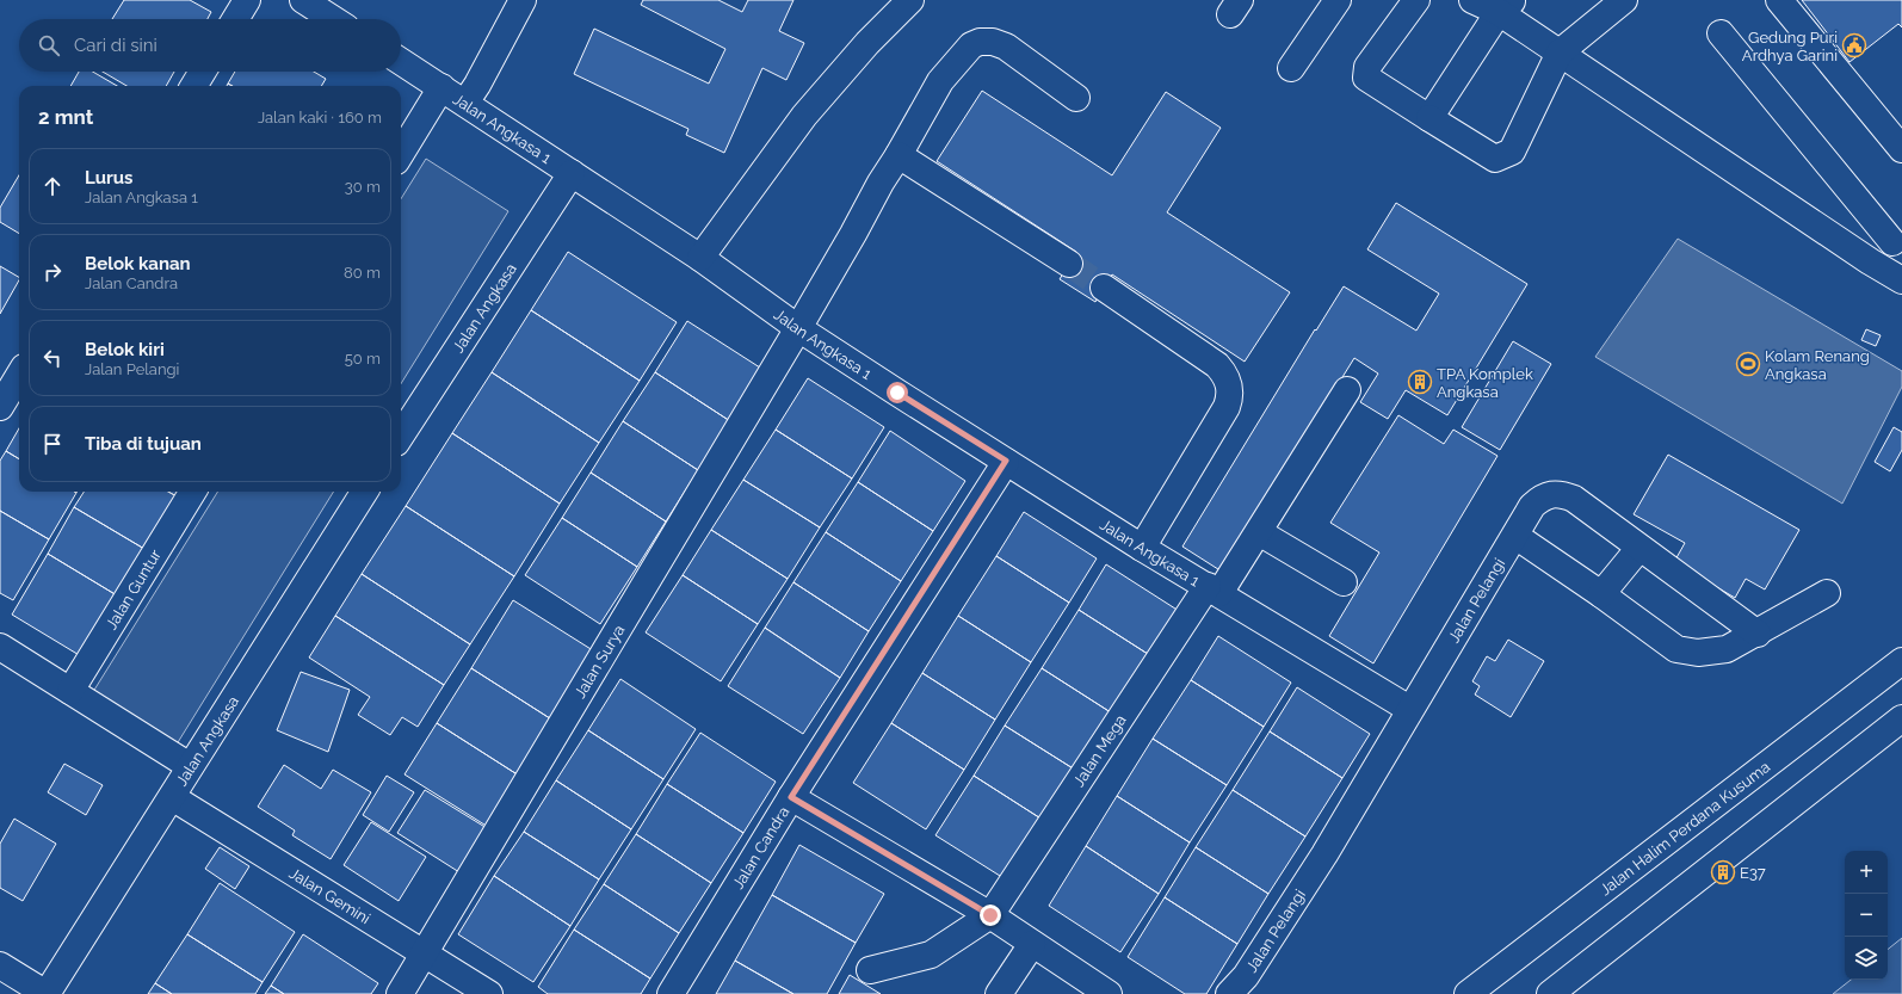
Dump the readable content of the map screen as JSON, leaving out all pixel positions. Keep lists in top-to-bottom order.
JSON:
{
  "streets": {
    "street": [
      "Jalan Angkasa 1",
      "Jalan Angkasa",
      "Jalan Guntur",
      "Jalan Pelangi",
      "Jalan Surya",
      "Jalan Mega",
      "Jalan Halim Perdana Kusuma",
      "Jalan Candra",
      "Jalan Gemini"
    ]
  },
  "crossings": [
    ["Jalan Angkasa 1", "Jalan Angkasa"],
    ["Jalan Angkasa 1", "Jalan Pelangi"],
    ["Jalan Angkasa 1", "Jalan Surya"],
    ["Jalan Angkasa 1", "Jalan Mega"],
    ["Jalan Angkasa 1", "Jalan Candra"],
    ["Jalan Angkasa", "Jalan Gemini"],
    ["Jalan Surya", "Jalan Gemini"]
  ],
  "places": {
    "public building": ["Gedung Puri Ardhya Garini"],
    "sports": ["Kolam Renang Angkasa"],
    "building": ["TPA Komplek Angkasa", "E37"]
  },
  "page": {
    "search": "Cari di sini",
    "heading": ["2 mnt", "Jalan kaki · 160 m"],
    "list": [
      ["Lurus", "Jalan Angkasa 1", "30 m"],
      ["Belok kanan", "Jalan Candra", "80 m"],
      ["Belok kiri", "Jalan Pelangi", "50 m"],
      "Tiba di tujuan"
    ],
    "map_buttons": ["+", "−"]
  }
}
